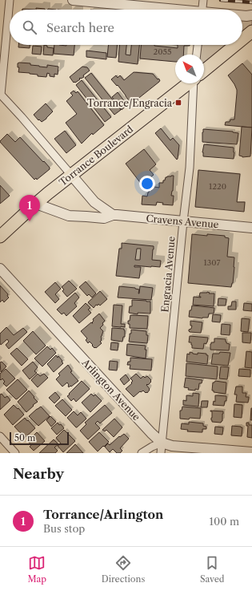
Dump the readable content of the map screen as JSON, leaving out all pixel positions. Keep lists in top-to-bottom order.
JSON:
{
  "streets": {
    "main road": ["Torrance Boulevard"],
    "street": ["Cravens Avenue", "Engracia Avenue", "Arlington Avenue"]
  },
  "crossings": [
    ["Torrance Boulevard", "Cravens Avenue"],
    ["Cravens Avenue", "Engracia Avenue"],
    ["Engracia Avenue", "Arlington Avenue"]
  ],
  "places": {
    "transit": ["Torrance/Engracia"]
  },
  "house_numbers": ["2055", "1220", "1307"],
  "scale_bar": "50 m",
  "north": "top left",
  "page": {
    "search": "Search here",
    "pins": "1",
    "scale": "50 m",
    "heading": "Nearby",
    "list": [
      {
        "mark": "1",
        "name": "Torrance/Arlington",
        "note": "Bus stop",
        "value": "100 m"
      }
    ],
    "nav": ["Map", "Directions", "Saved"]
  }
}
